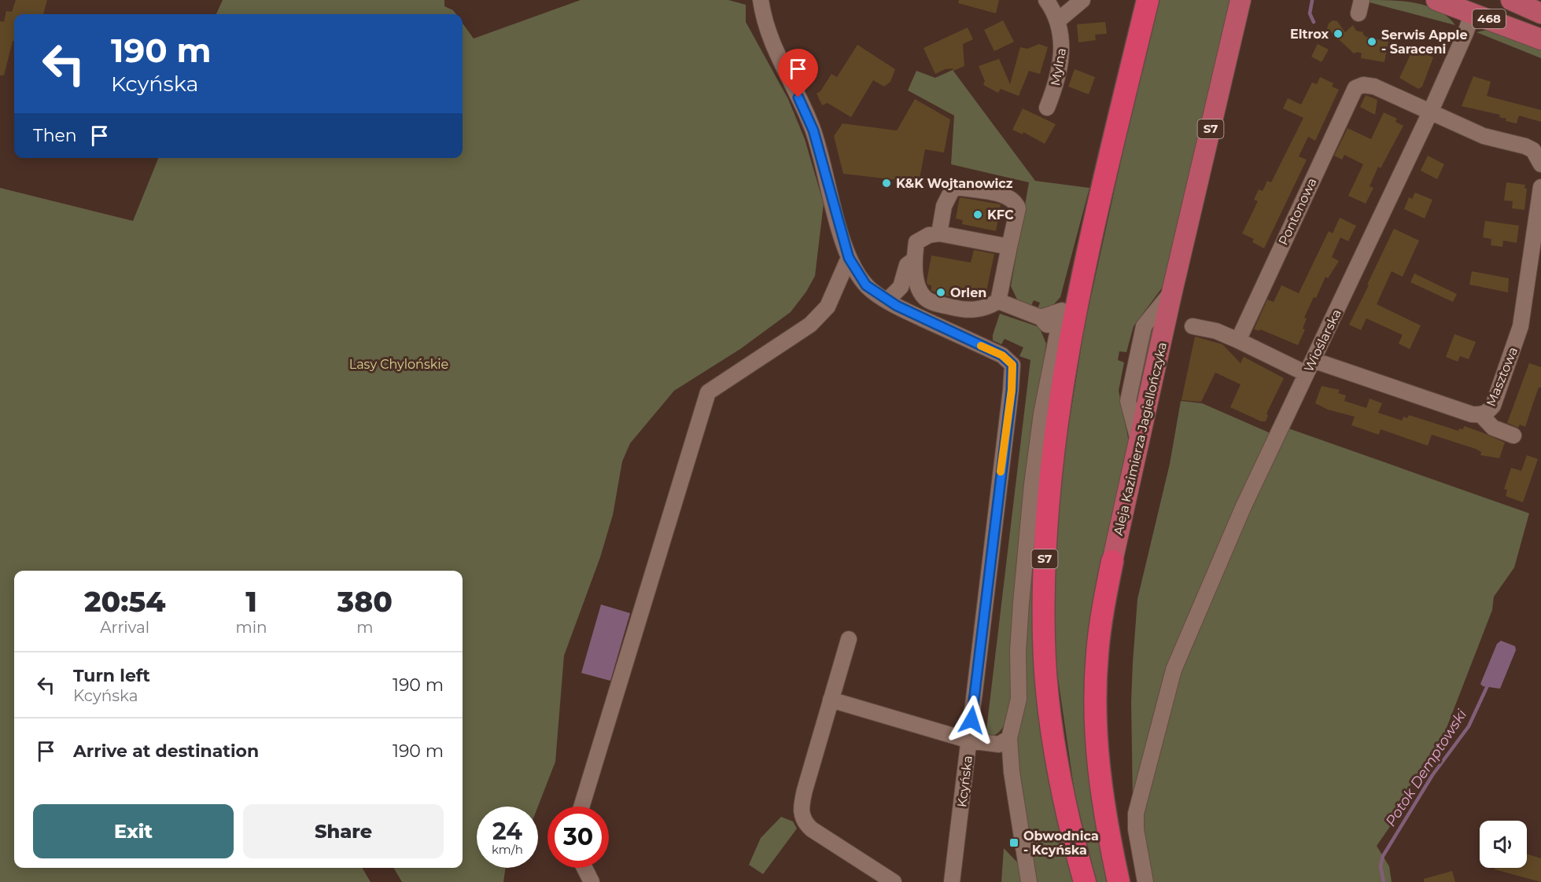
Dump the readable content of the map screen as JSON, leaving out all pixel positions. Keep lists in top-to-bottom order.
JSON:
{
  "streets": {
    "highway": ["S7", "Aleja Kazimierza Jagiellończyka"],
    "main road": ["468"],
    "street": [
      "Mylna",
      "Pontonowa",
      "Wioślarska",
      "Masztowa",
      "Kcyńska"
    ]
  },
  "crossings": [
    ["468", "Wioślarska"],
    ["Pontonowa", "Wioślarska"],
    ["Wioślarska", "Masztowa"]
  ],
  "water": ["Potok Demptowski"],
  "parks": ["Lasy Chylońskie"],
  "places": {
    "other": [
      "Eltrox",
      "Serwis Apple - Saraceni",
      "K&K Wojtanowicz",
      "KFC",
      "Orlen"
    ],
    "transit": ["Obwodnica - Kcyńska"]
  },
  "page": {
    "turn": ["190 m", "Kcyńska"],
    "then": "Then",
    "eta": [
      "20:54",
      "Arrival",
      "1",
      "min",
      "380",
      "m"
    ],
    "list": [
      {
        "name": "Turn left",
        "note": "Kcyńska",
        "value": "190 m"
      },
      {
        "name": "Arrive at destination",
        "value": "190 m"
      }
    ],
    "buttons": ["Exit", "Share"],
    "speed": "24 km/h",
    "limit": "30"
  }
}
